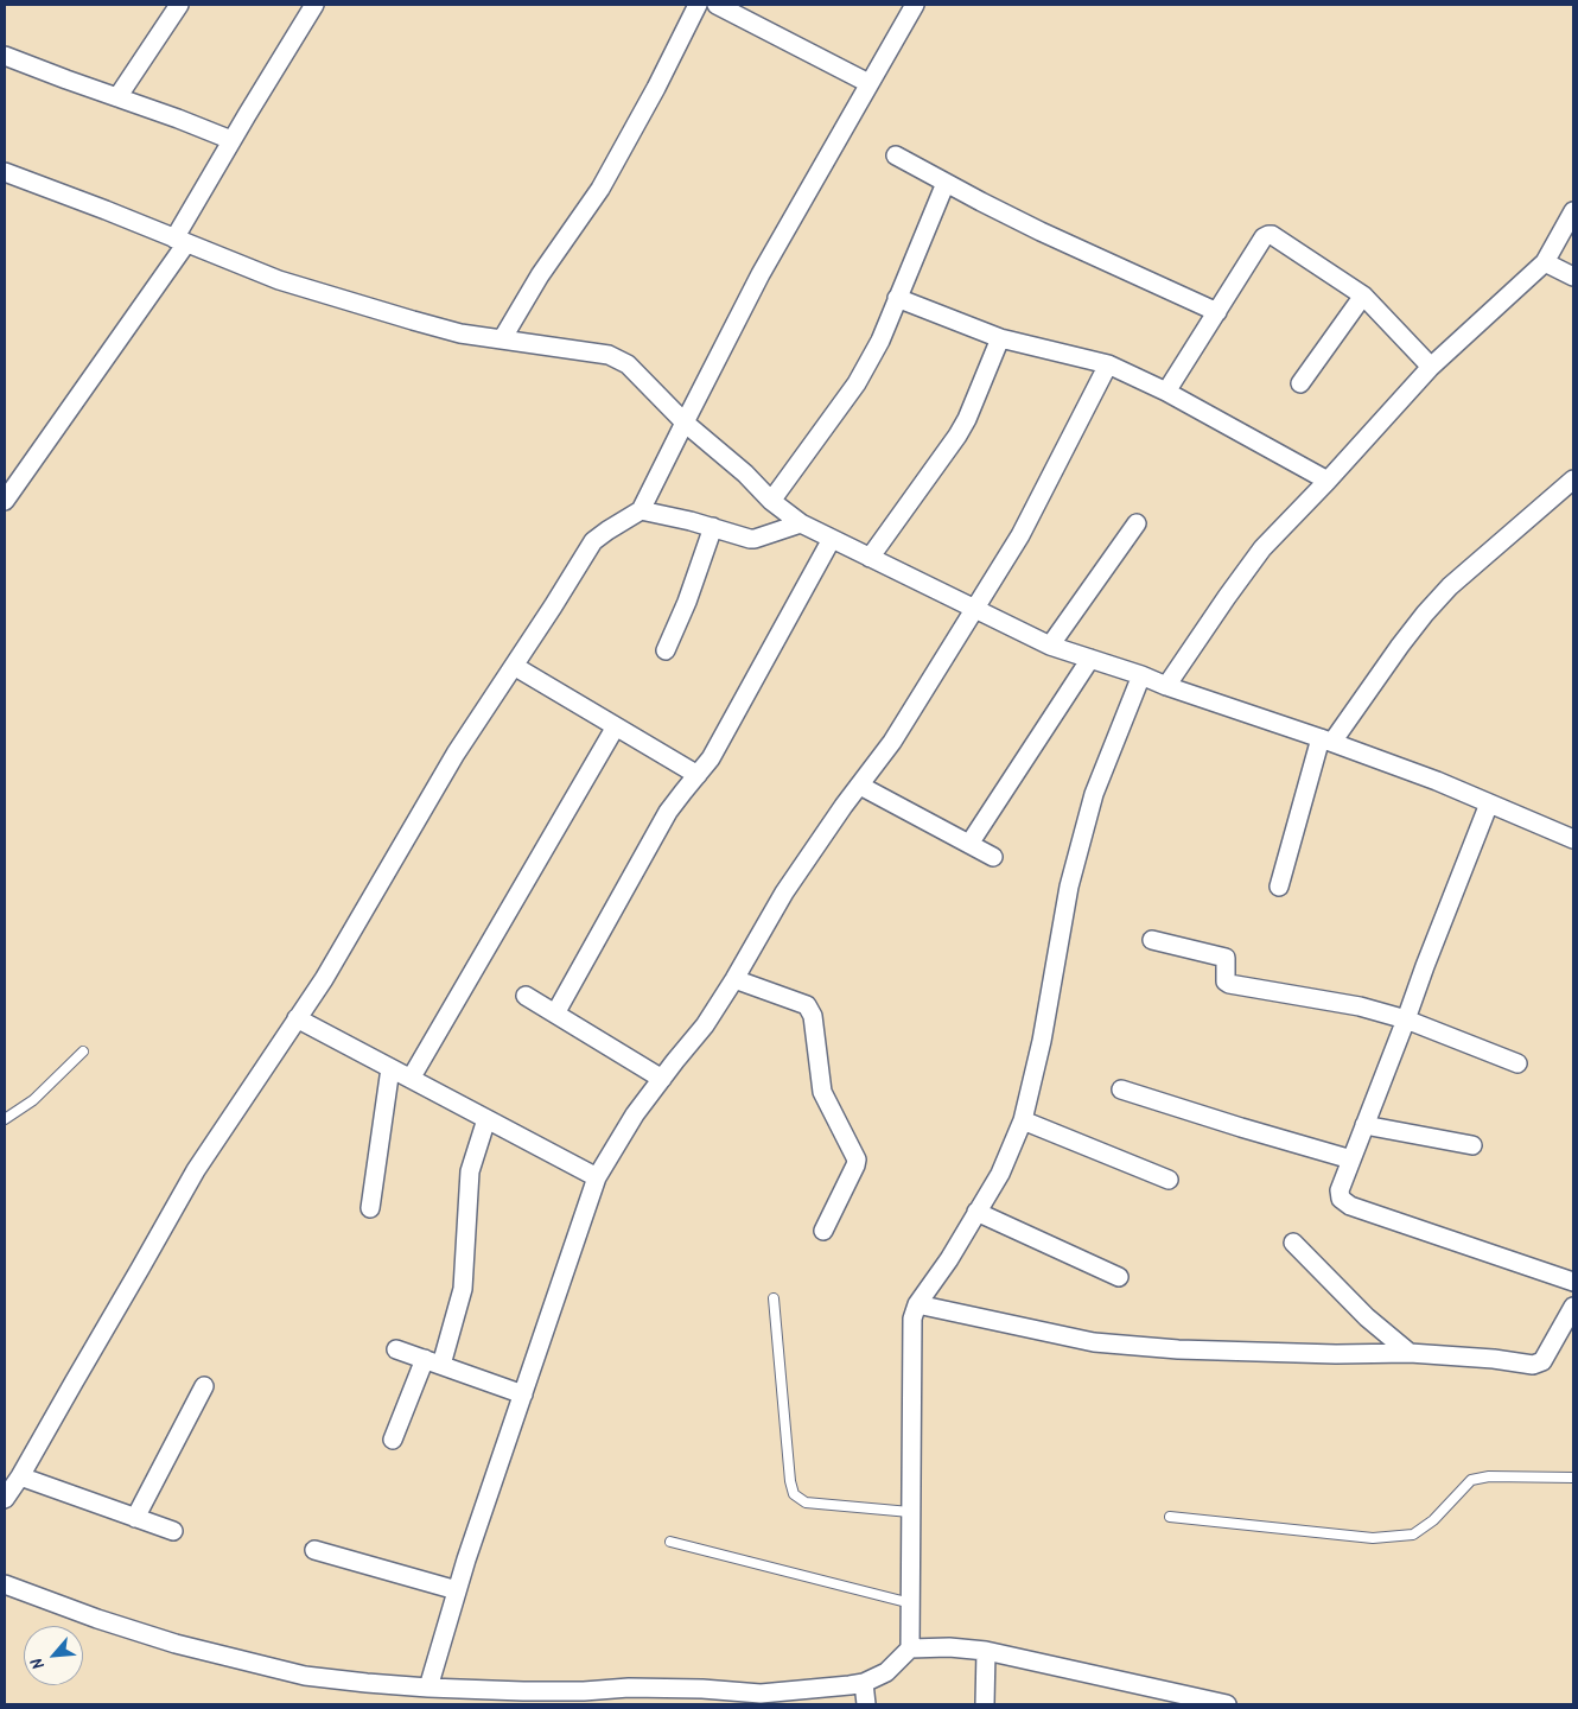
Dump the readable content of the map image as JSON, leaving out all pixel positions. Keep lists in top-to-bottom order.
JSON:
{
  "north": "bottom left"
}
